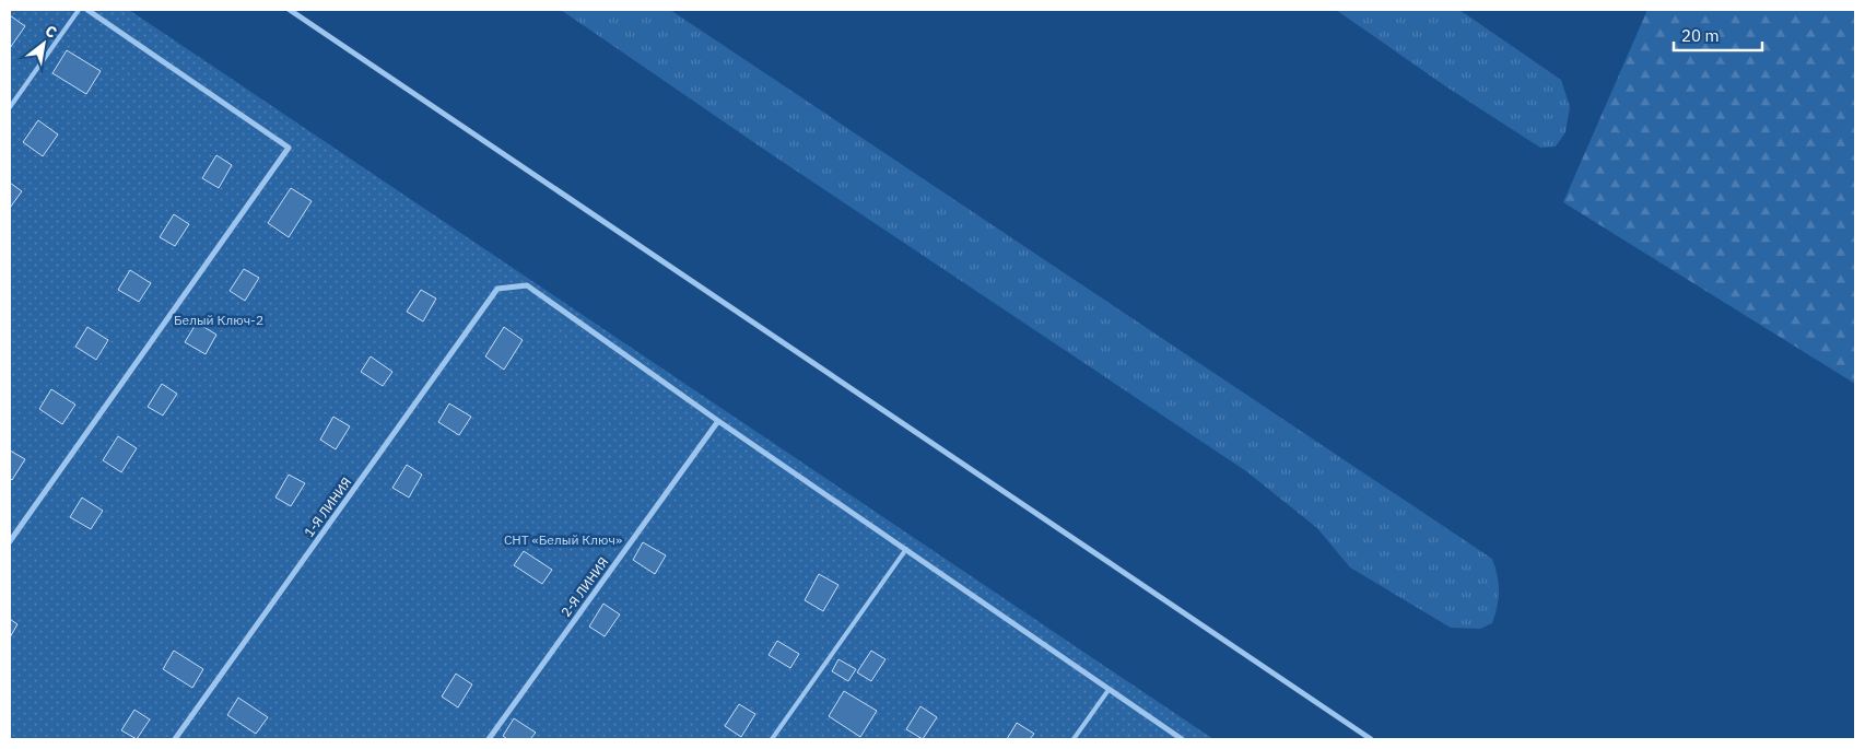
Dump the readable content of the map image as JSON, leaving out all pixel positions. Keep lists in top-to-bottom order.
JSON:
{
  "streets": {
    "street": ["1-Я ЛИНИЯ", "2-Я ЛИНИЯ"]
  },
  "crossings": [
    ["1-Я ЛИНИЯ", "2-Я ЛИНИЯ"]
  ],
  "parks": ["Белый Ключ-2", "СНТ «Белый Ключ»"],
  "scale_bar": "20 m",
  "north": "top right"
}
